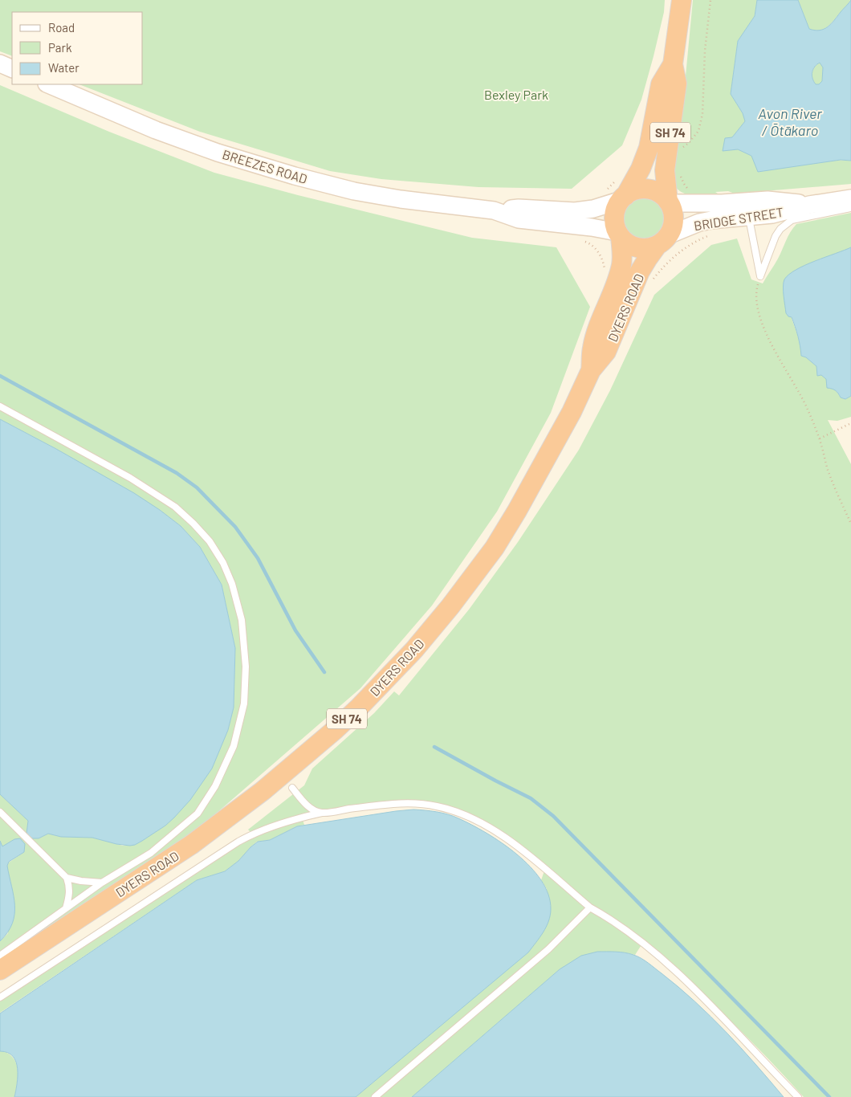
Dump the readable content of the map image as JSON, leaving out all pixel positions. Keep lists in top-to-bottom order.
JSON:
{
  "streets": {
    "highway": ["SH 74", "DYERS ROAD"],
    "main road": ["BREEZES ROAD", "BRIDGE STREET"]
  },
  "crossings": [
    ["SH 74", "BREEZES ROAD"],
    ["SH 74", "BRIDGE STREET"],
    ["SH 74", "DYERS ROAD"],
    ["BREEZES ROAD", "BRIDGE STREET"],
    ["BREEZES ROAD", "DYERS ROAD"],
    ["BRIDGE STREET", "DYERS ROAD"]
  ],
  "water": ["Avon River / Ōtākaro"],
  "parks": ["Bexley Park"],
  "legend": ["Road", "Park", "Water"]
}
